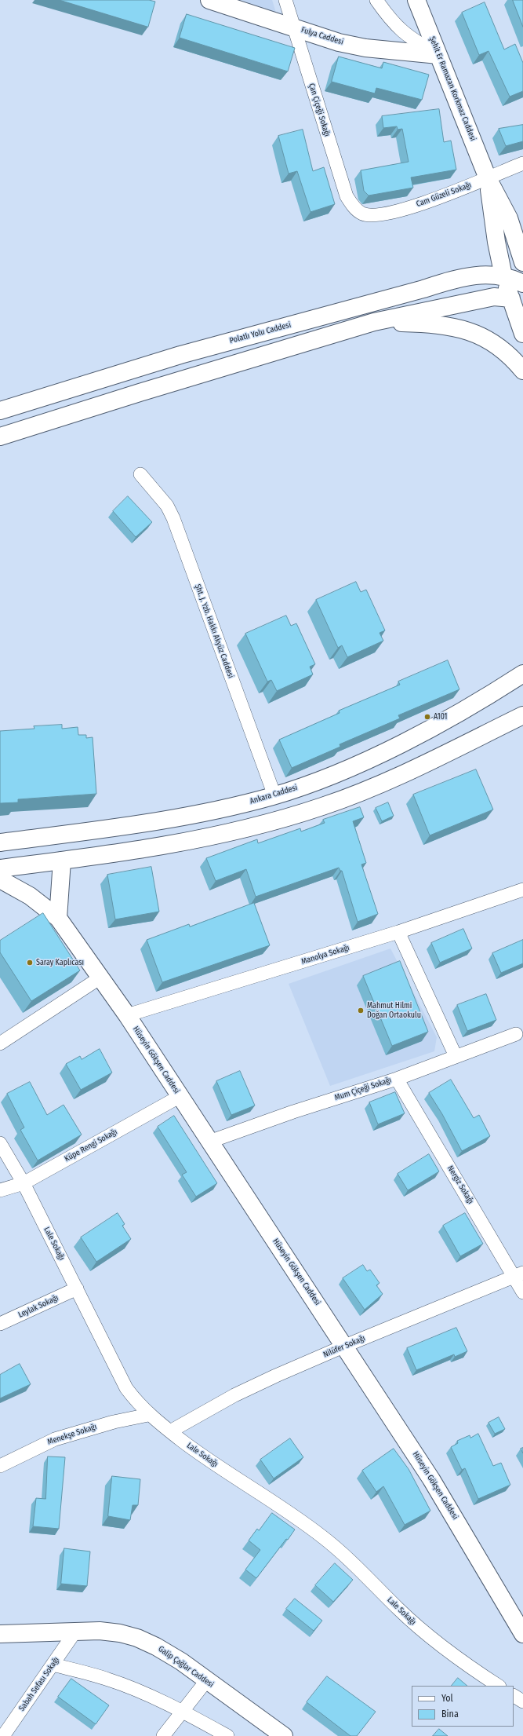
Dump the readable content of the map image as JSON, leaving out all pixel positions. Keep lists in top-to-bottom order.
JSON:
{
  "streets": {
    "main road": [
      "Fulya Caddesi",
      "Şehit Er Ramazan Korkmaz Caddesi",
      "Polatlı Yolu Caddesi",
      "Ankara Caddesi",
      "Hüseyin Gökşen Caddesi",
      "Galip Çağlar Caddesi"
    ],
    "street": [
      "Çan Çiçeği Sokağı",
      "Cam Güzeli Sokağı",
      "Şht. J. Yzb. Hakkı Akyüz Caddesi",
      "Manolya Sokağı",
      "Mum Çiçeği Sokağı",
      "Küpe Rengi Sokağı",
      "Nergiz Sokağı",
      "Lale Sokağı",
      "Leylak Sokağı",
      "Nilüfer Sokağı",
      "Menekşe Sokağı",
      "Sabah Sefası Sokağı"
    ]
  },
  "crossings": [
    ["Fulya Caddesi", "Şehit Er Ramazan Korkmaz Caddesi"],
    ["Fulya Caddesi", "Çan Çiçeği Sokağı"],
    ["Şehit Er Ramazan Korkmaz Caddesi", "Cam Güzeli Sokağı"],
    ["Şehit Er Ramazan Korkmaz Caddesi", "Polatlı Yolu Caddesi"],
    ["Çan Çiçeği Sokağı", "Cam Güzeli Sokağı"],
    ["Şht. J. Yzb. Hakkı Akyüz Caddesi", "Ankara Caddesi"],
    ["Manolya Sokağı", "Hüseyin Gökşen Caddesi"],
    ["Hüseyin Gökşen Caddesi", "Mum Çiçeği Sokağı"],
    ["Hüseyin Gökşen Caddesi", "Küpe Rengi Sokağı"],
    ["Hüseyin Gökşen Caddesi", "Nilüfer Sokağı"],
    ["Mum Çiçeği Sokağı", "Nergiz Sokağı"],
    ["Küpe Rengi Sokağı", "Lale Sokağı"],
    ["Nergiz Sokağı", "Nilüfer Sokağı"],
    ["Lale Sokağı", "Leylak Sokağı"],
    ["Lale Sokağı", "Nilüfer Sokağı"],
    ["Lale Sokağı", "Menekşe Sokağı"],
    ["Galip Çağlar Caddesi", "Sabah Sefası Sokağı"]
  ],
  "places": ["A101", "Saray Kaplıcası", "Mahmut Hilmi Doğan Ortaokulu"],
  "legend": ["Yol", "Bina"]
}
